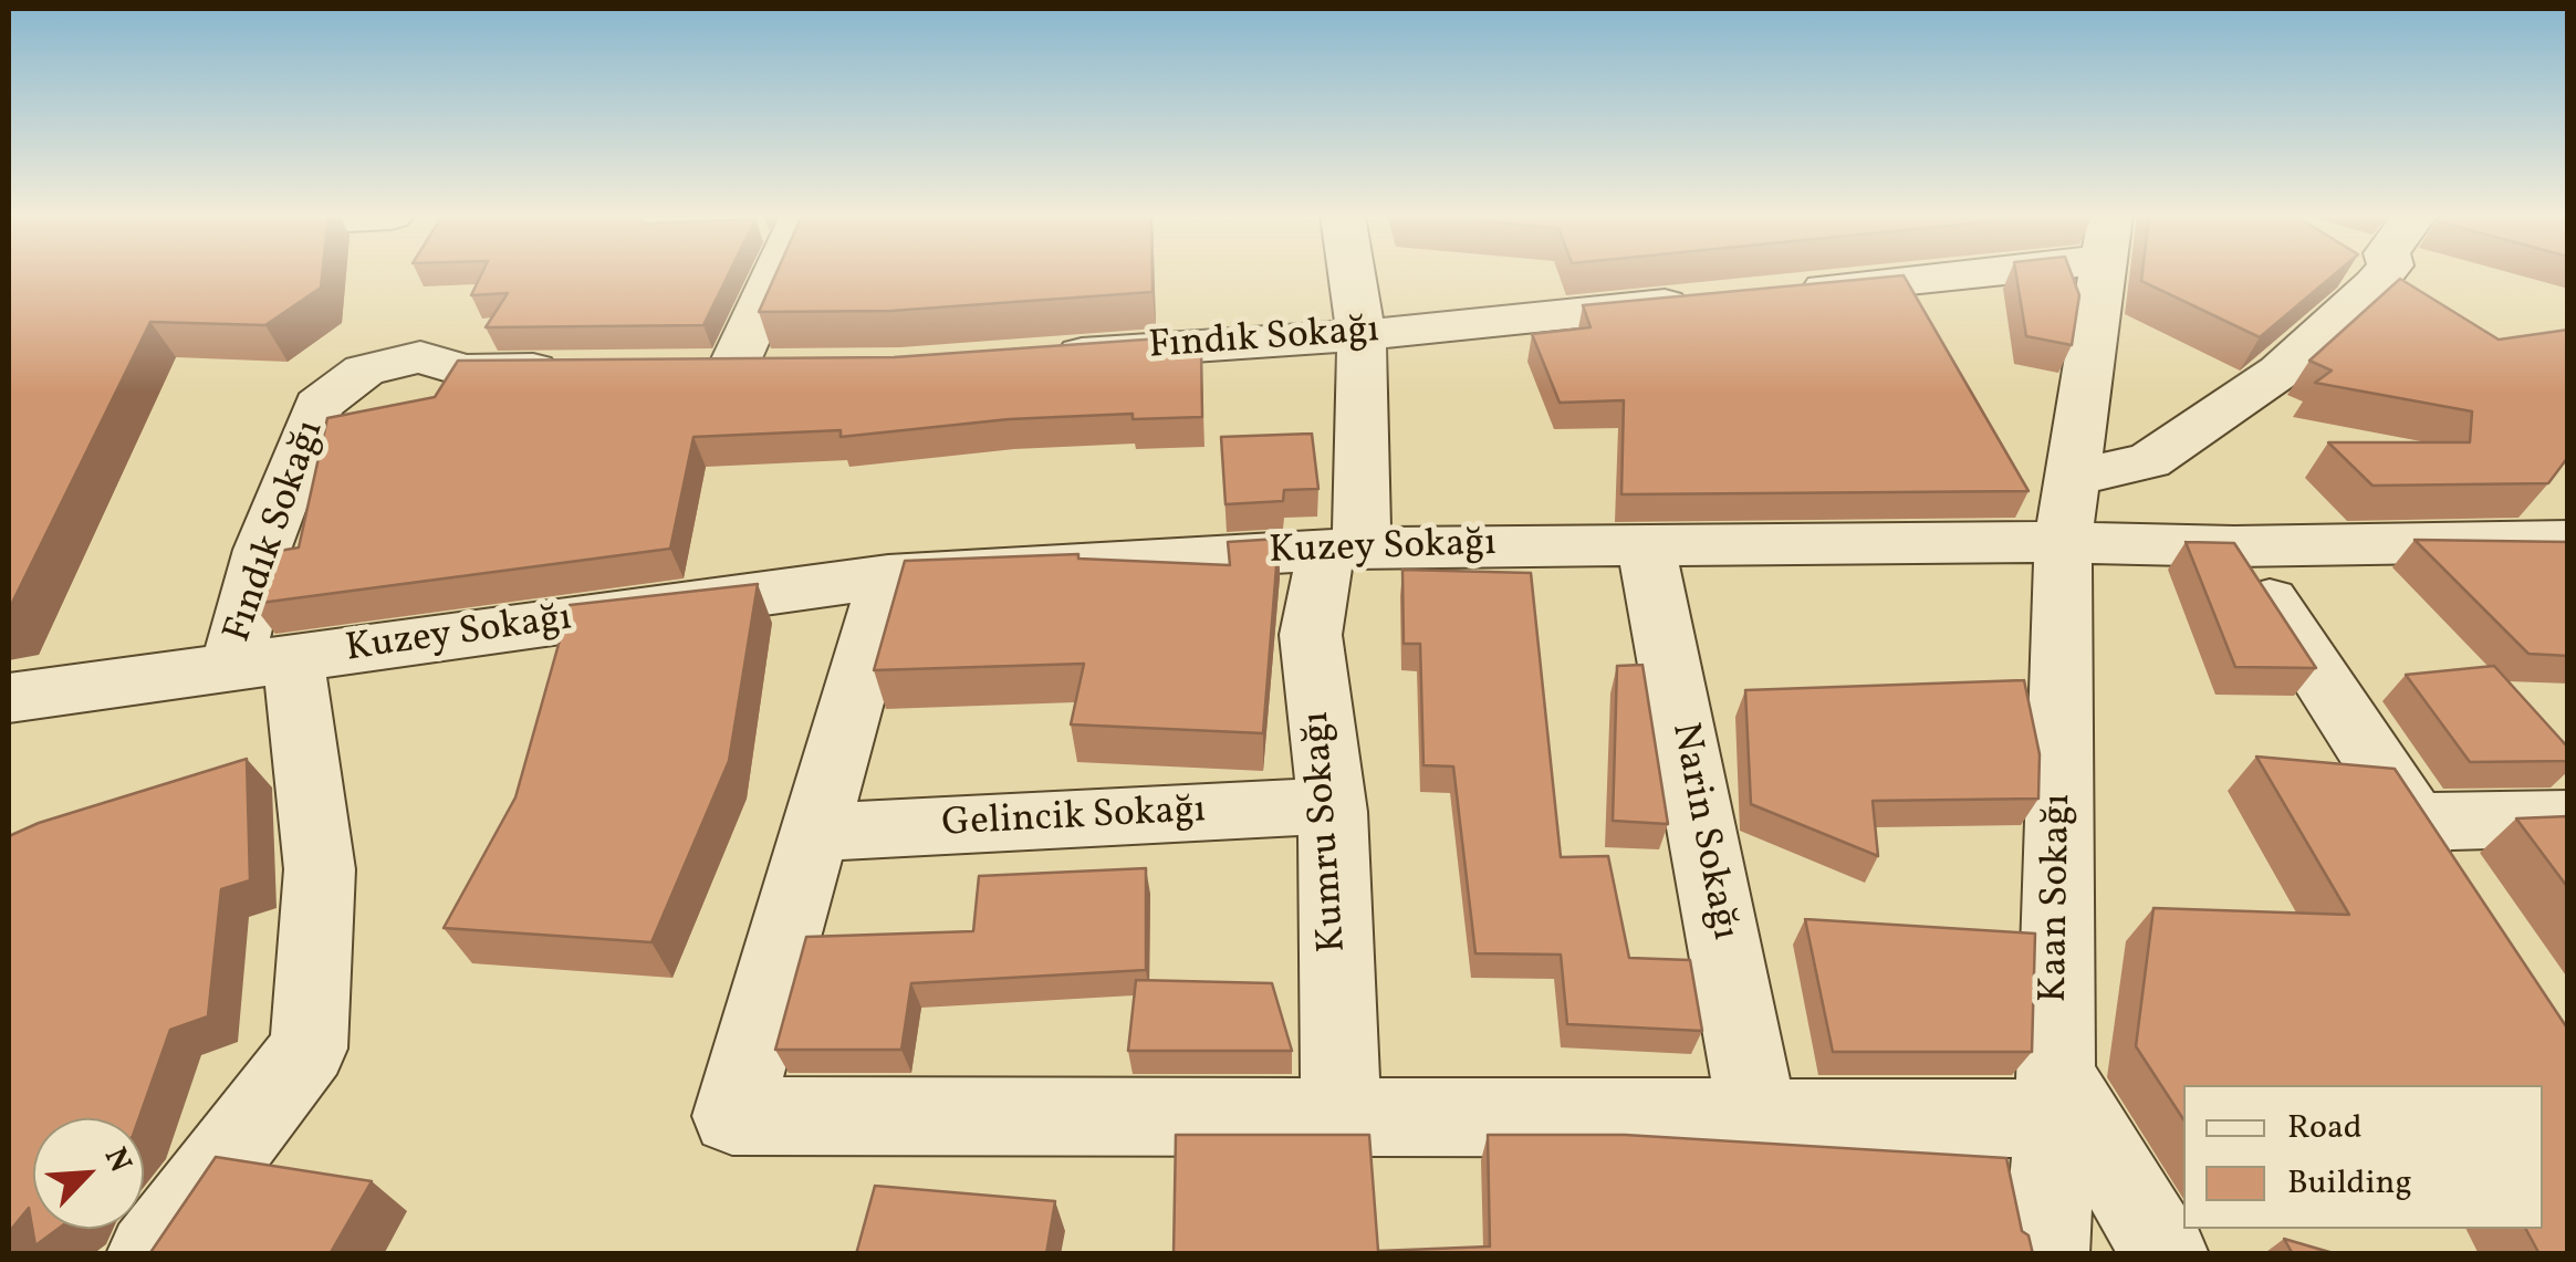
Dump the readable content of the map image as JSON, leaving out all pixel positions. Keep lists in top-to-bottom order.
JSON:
{
  "streets": {
    "street": [
      "Fındık Sokağı",
      "Kuzey Sokağı",
      "Gelincik Sokağı",
      "Kumru Sokağı",
      "Narin Sokağı",
      "Kaan Sokağı"
    ]
  },
  "crossings": [
    ["Fındık Sokağı", "Kuzey Sokağı"],
    ["Fındık Sokağı", "Kumru Sokağı"],
    ["Kuzey Sokağı", "Kumru Sokağı"],
    ["Kuzey Sokağı", "Narin Sokağı"],
    ["Kuzey Sokağı", "Kaan Sokağı"],
    ["Gelincik Sokağı", "Kumru Sokağı"]
  ],
  "legend": ["Road", "Building"],
  "north": "top right"
}
